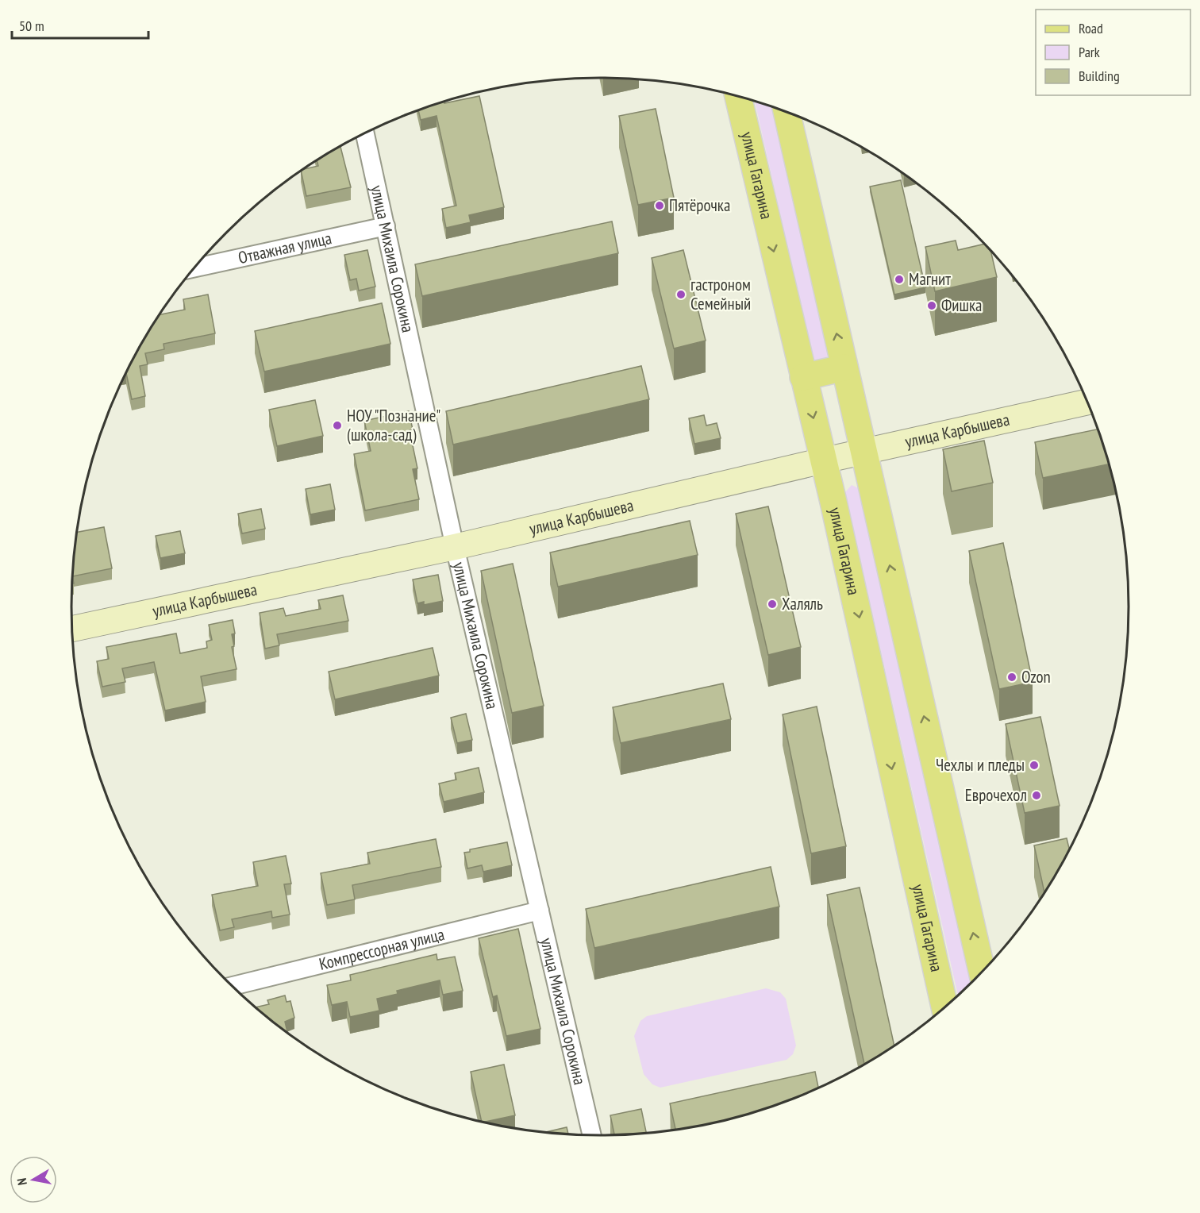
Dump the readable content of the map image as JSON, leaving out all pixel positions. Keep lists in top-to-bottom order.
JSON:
{
  "streets": {
    "main road": ["улица Гагарина"],
    "street": [
      "Отважная улица",
      "улица Михаила Сорокина",
      "улица Карбышева",
      "Компрессорная улица"
    ]
  },
  "crossings": [
    ["улица Гагарина", "улица Карбышева"],
    ["Отважная улица", "улица Михаила Сорокина"],
    ["улица Михаила Сорокина", "улица Карбышева"],
    ["улица Михаила Сорокина", "Компрессорная улица"]
  ],
  "places": [
    "Пятёрочка",
    "Магнит",
    "гастроном Семейный",
    "Фишка",
    "НОУ \"Познание\" (школа-сад)",
    "Халяль",
    "Ozon",
    "Чехлы и пледы",
    "Еврочехол"
  ],
  "legend": ["Road", "Park", "Building"],
  "scale_bar": "50 m",
  "north": "left"
}
